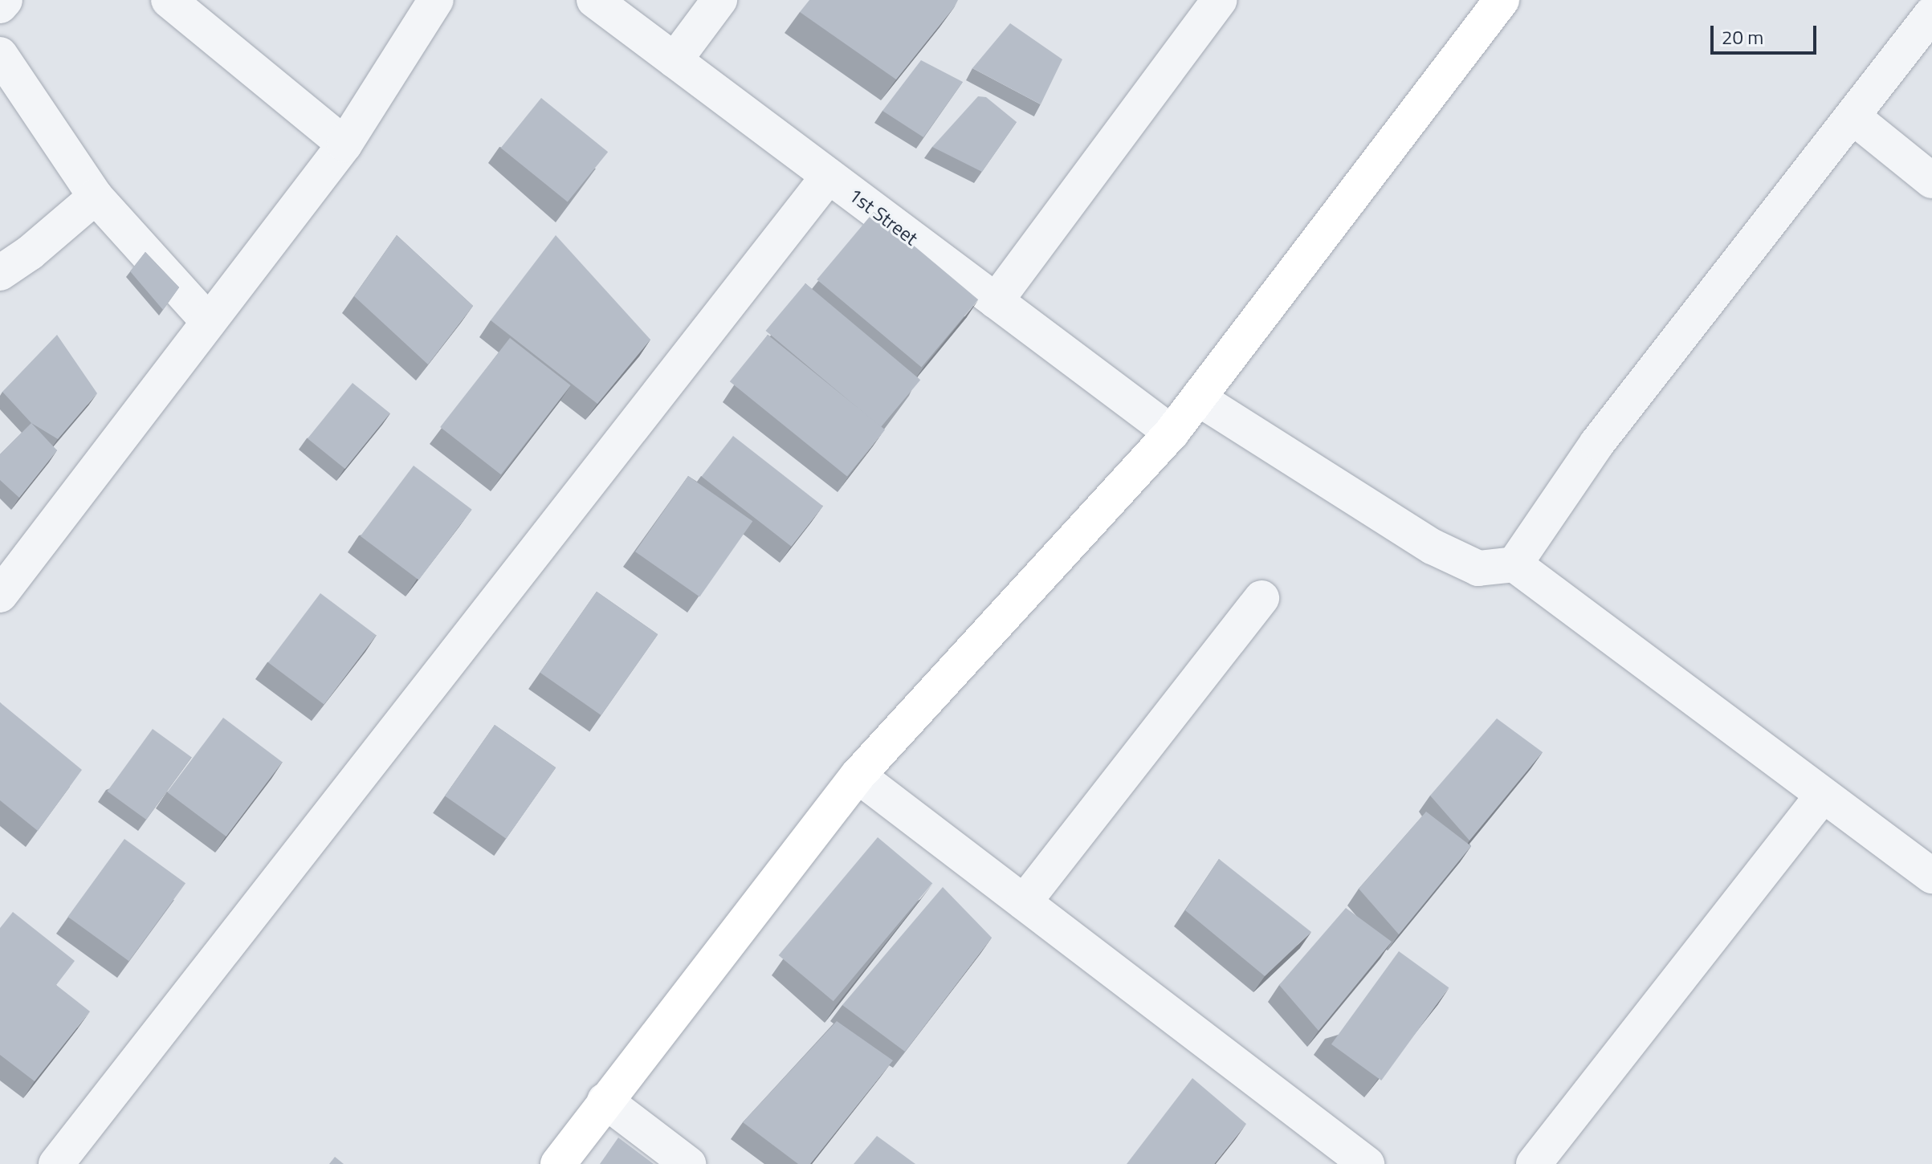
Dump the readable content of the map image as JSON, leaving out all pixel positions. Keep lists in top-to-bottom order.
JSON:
{
  "streets": {
    "street": ["1st Street"]
  },
  "scale_bar": "20 m"
}
